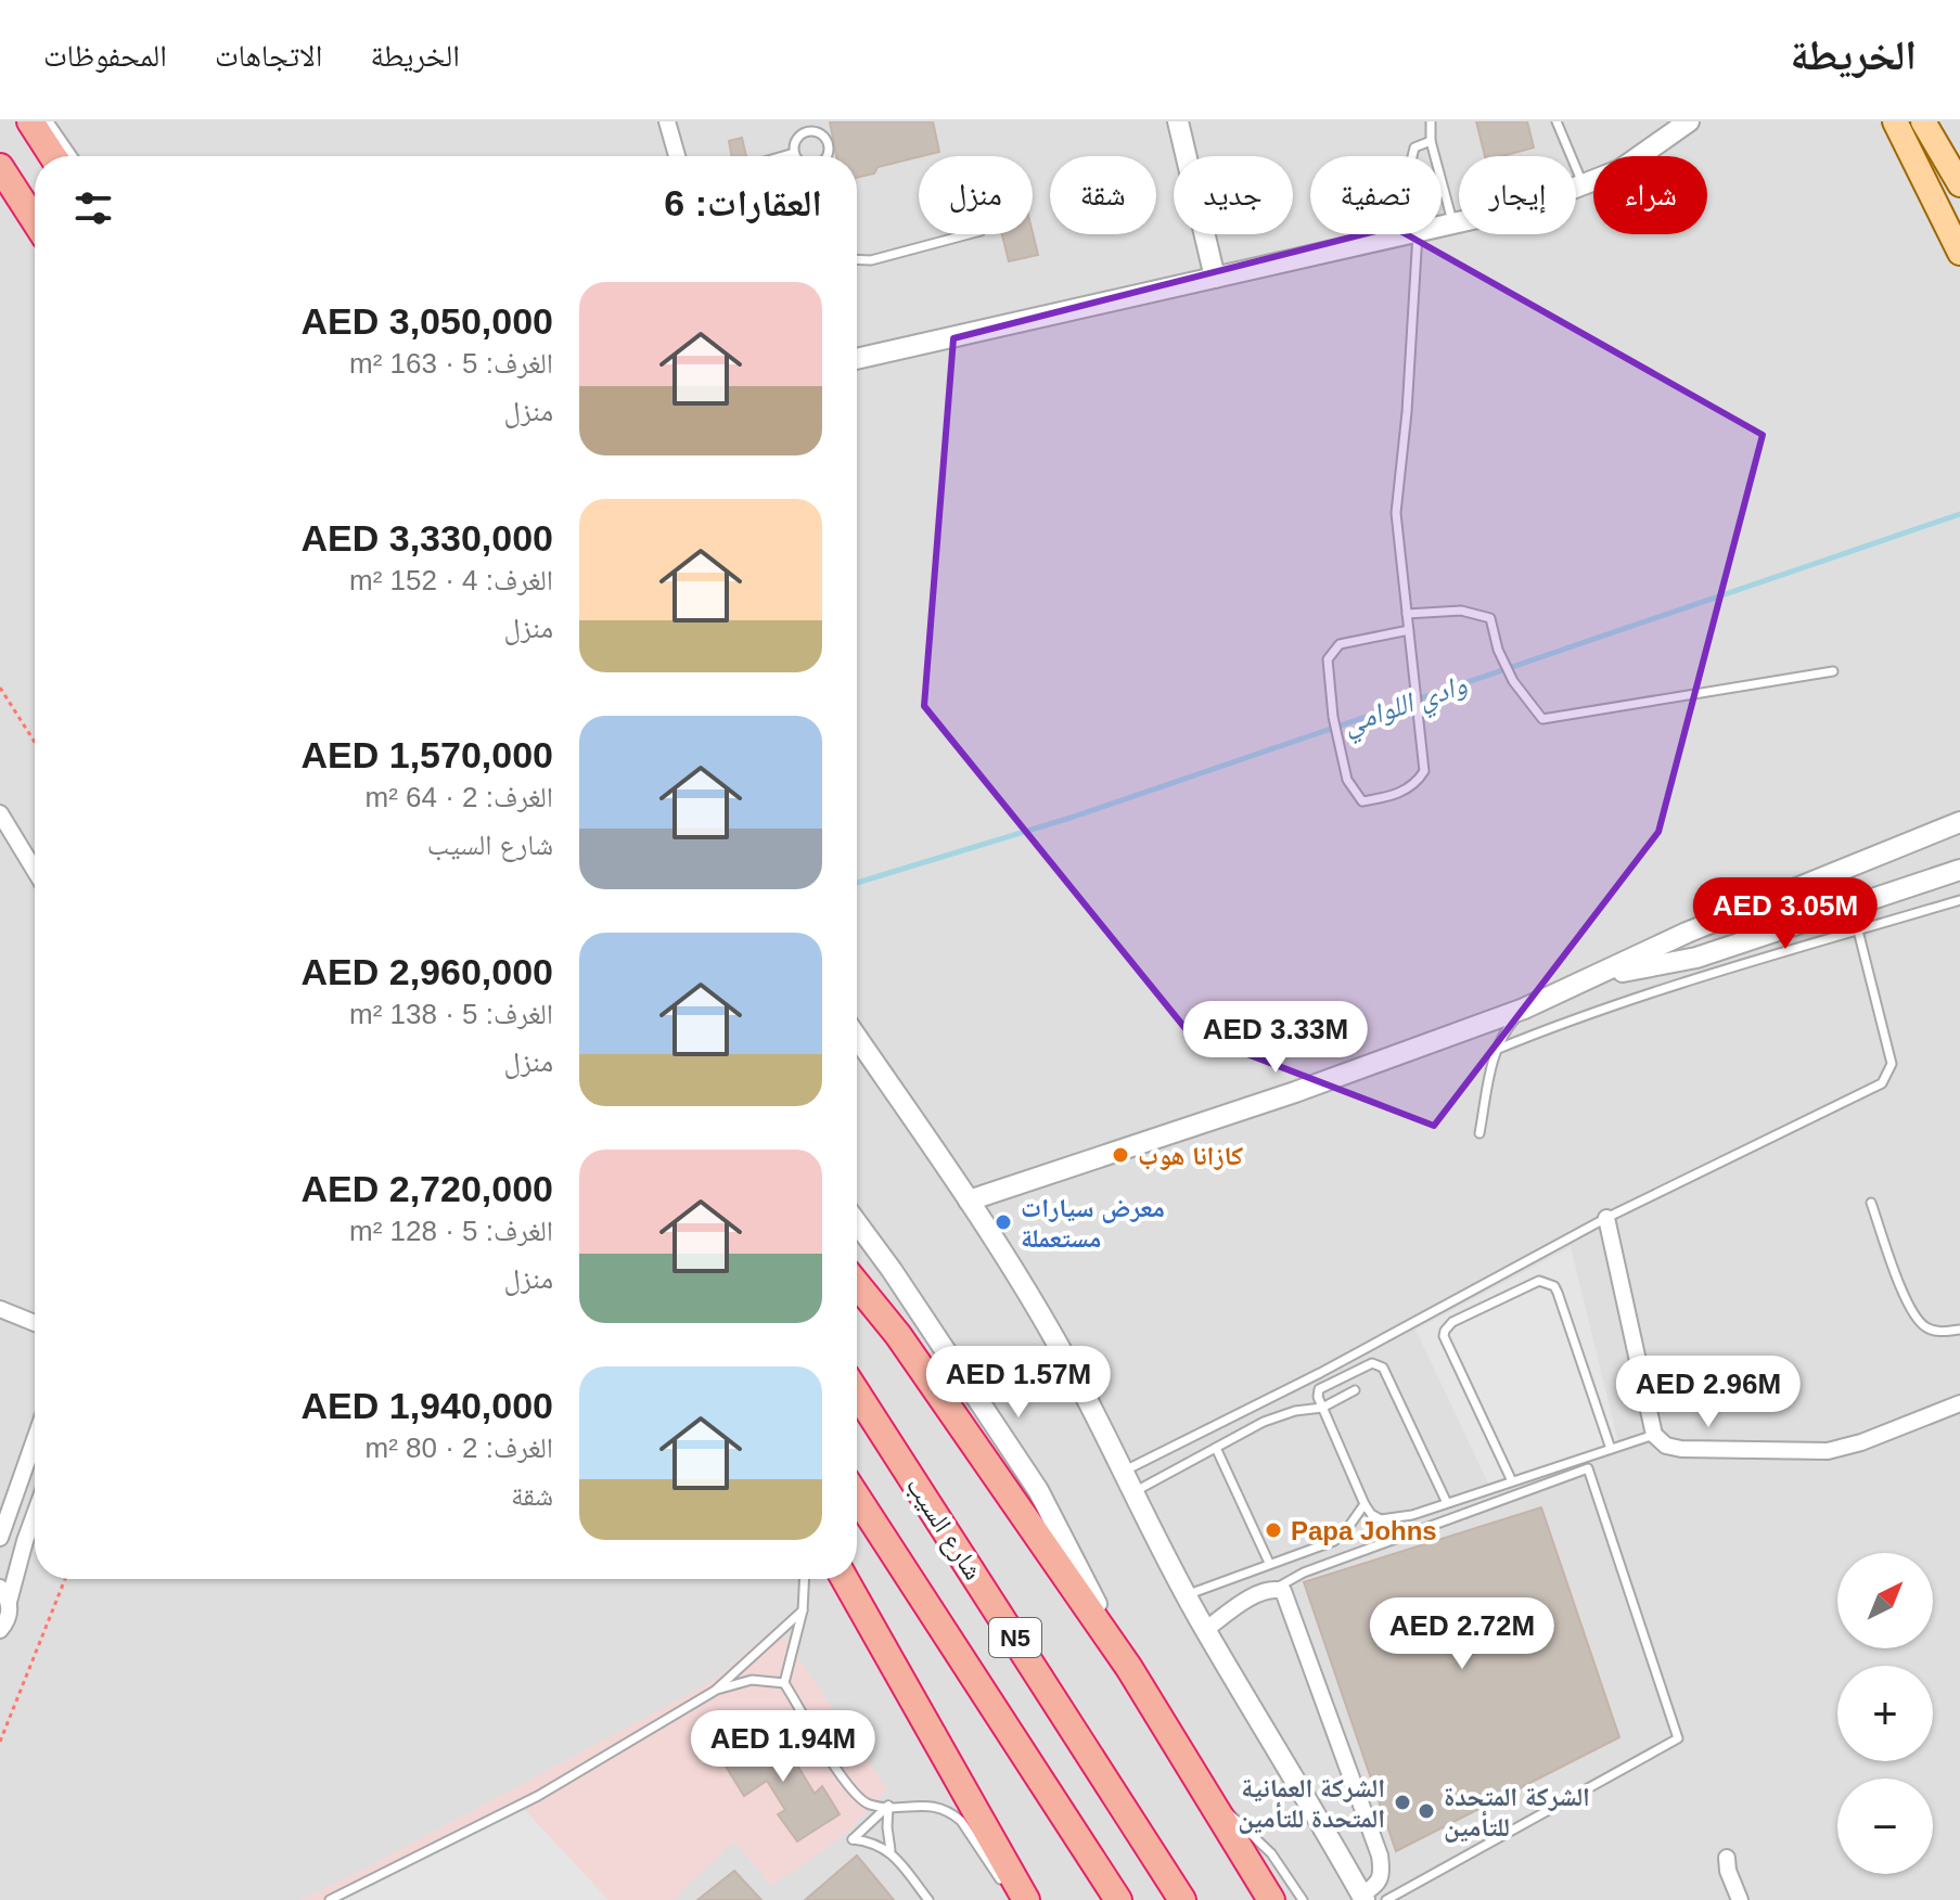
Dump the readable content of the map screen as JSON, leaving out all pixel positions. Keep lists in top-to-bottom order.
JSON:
{
  "streets": {
    "highway": ["شارع السيب", "N5"]
  },
  "water": ["وادي اللوامي"],
  "places": [
    "كازانا هوب",
    "معرض سيارات مستعملة",
    "Papa Johns",
    "الشركة العمانية المتحدة للتأمين",
    "الشركة المتحدة للتأمين"
  ],
  "north": "top right",
  "page": {
    "header": "الخريطة",
    "nav": ["الخريطة", "الاتجاهات", "المحفوظات"],
    "chip": [
      "شراء",
      "إيجار",
      "تصفية",
      "جديد",
      "شقة",
      "منزل"
    ],
    "heading": "العقارات: 6",
    "list": [
      {
        "name": "AED 3,050,000",
        "note": "الغرف: 5 · 163 m² · منزل"
      },
      {
        "name": "AED 3,330,000",
        "note": "الغرف: 4 · 152 m² · منزل"
      },
      {
        "name": "AED 1,570,000",
        "note": "الغرف: 2 · 64 m² · شارع السيب"
      },
      {
        "name": "AED 2,960,000",
        "note": "الغرف: 5 · 138 m² · منزل"
      },
      {
        "name": "AED 2,720,000",
        "note": "الغرف: 5 · 128 m² · منزل"
      },
      {
        "name": "AED 1,940,000",
        "note": "الغرف: 2 · 80 m² · شقة"
      }
    ],
    "price": [
      "AED 3.05M",
      "AED 3.33M",
      "AED 1.57M",
      "AED 2.96M",
      "AED 2.72M",
      "AED 1.94M"
    ],
    "map_buttons": ["+", "−"]
  }
}
